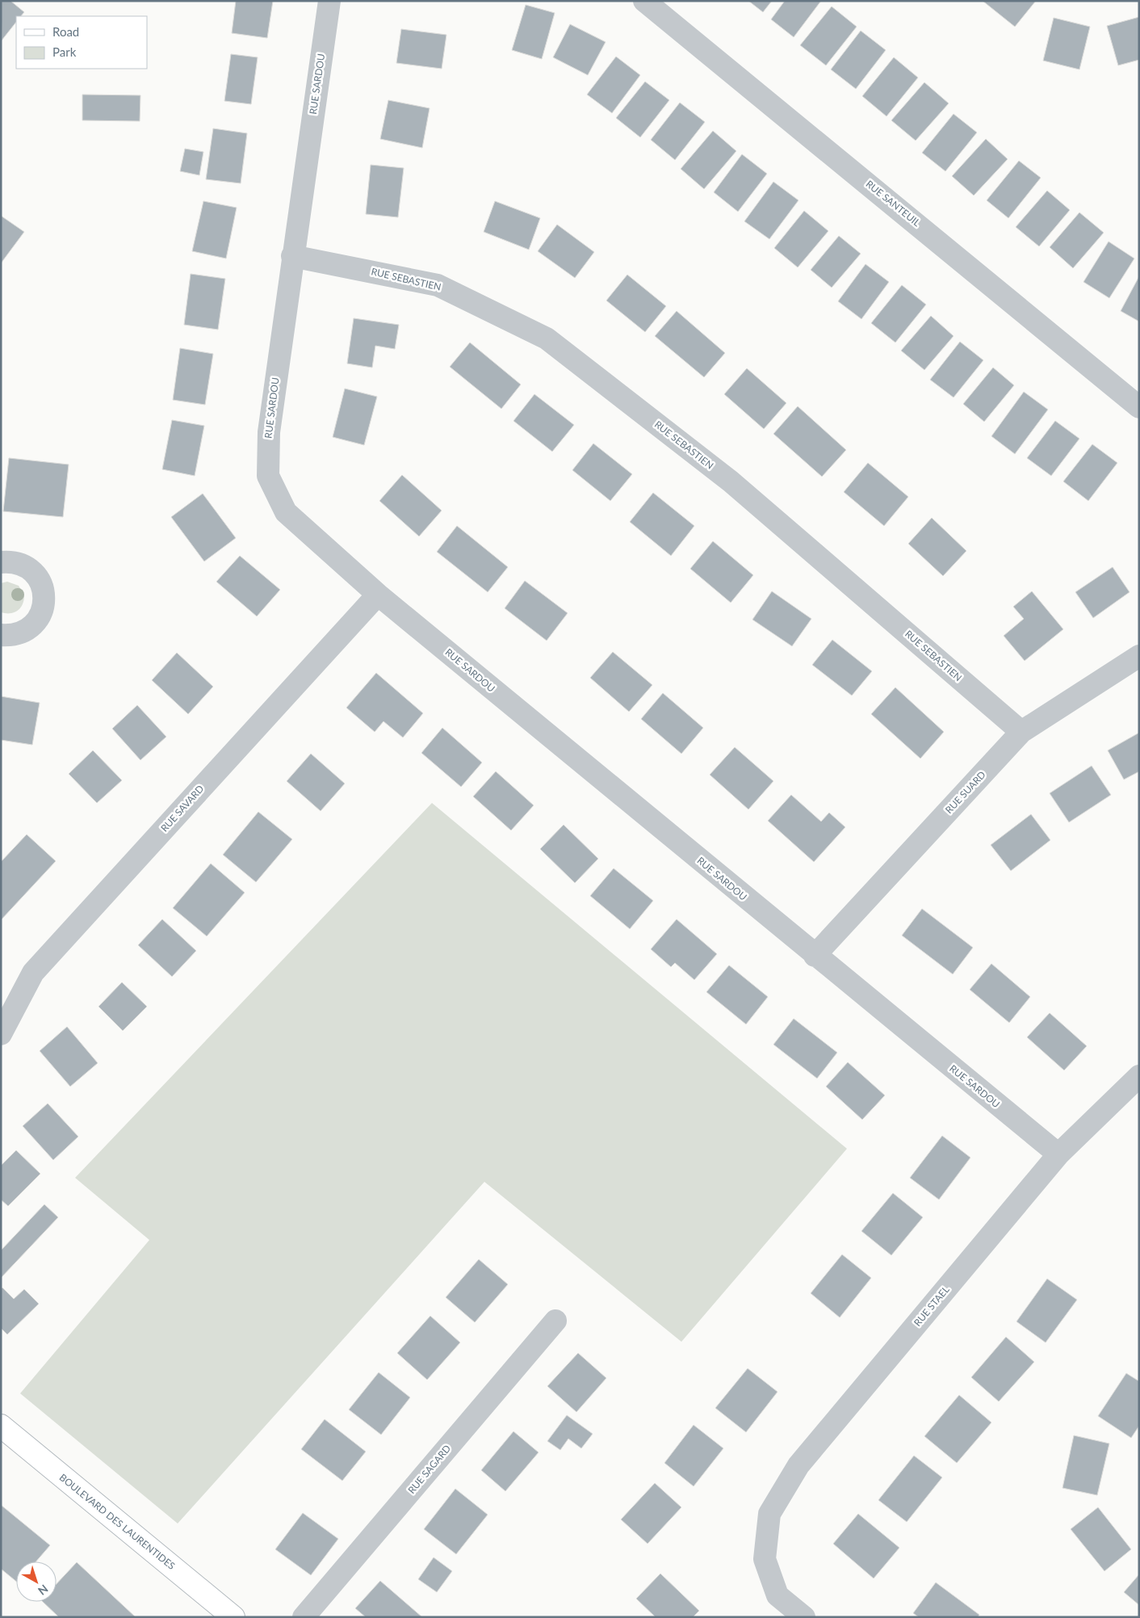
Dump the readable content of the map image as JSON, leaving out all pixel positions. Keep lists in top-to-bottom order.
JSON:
{
  "streets": {
    "main road": ["BOULEVARD DES LAURENTIDES"],
    "street": [
      "RUE SARDOU",
      "RUE SANTEUIL",
      "RUE SEBASTIEN",
      "RUE SUARD",
      "RUE SAVARD",
      "RUE STAEL",
      "RUE SAGARD"
    ]
  },
  "crossings": [
    ["RUE SARDOU", "RUE SEBASTIEN"],
    ["RUE SARDOU", "RUE SUARD"],
    ["RUE SARDOU", "RUE SAVARD"],
    ["RUE SARDOU", "RUE STAEL"],
    ["RUE SEBASTIEN", "RUE SUARD"]
  ],
  "legend": ["Road", "Park"],
  "north": "bottom right"
}
